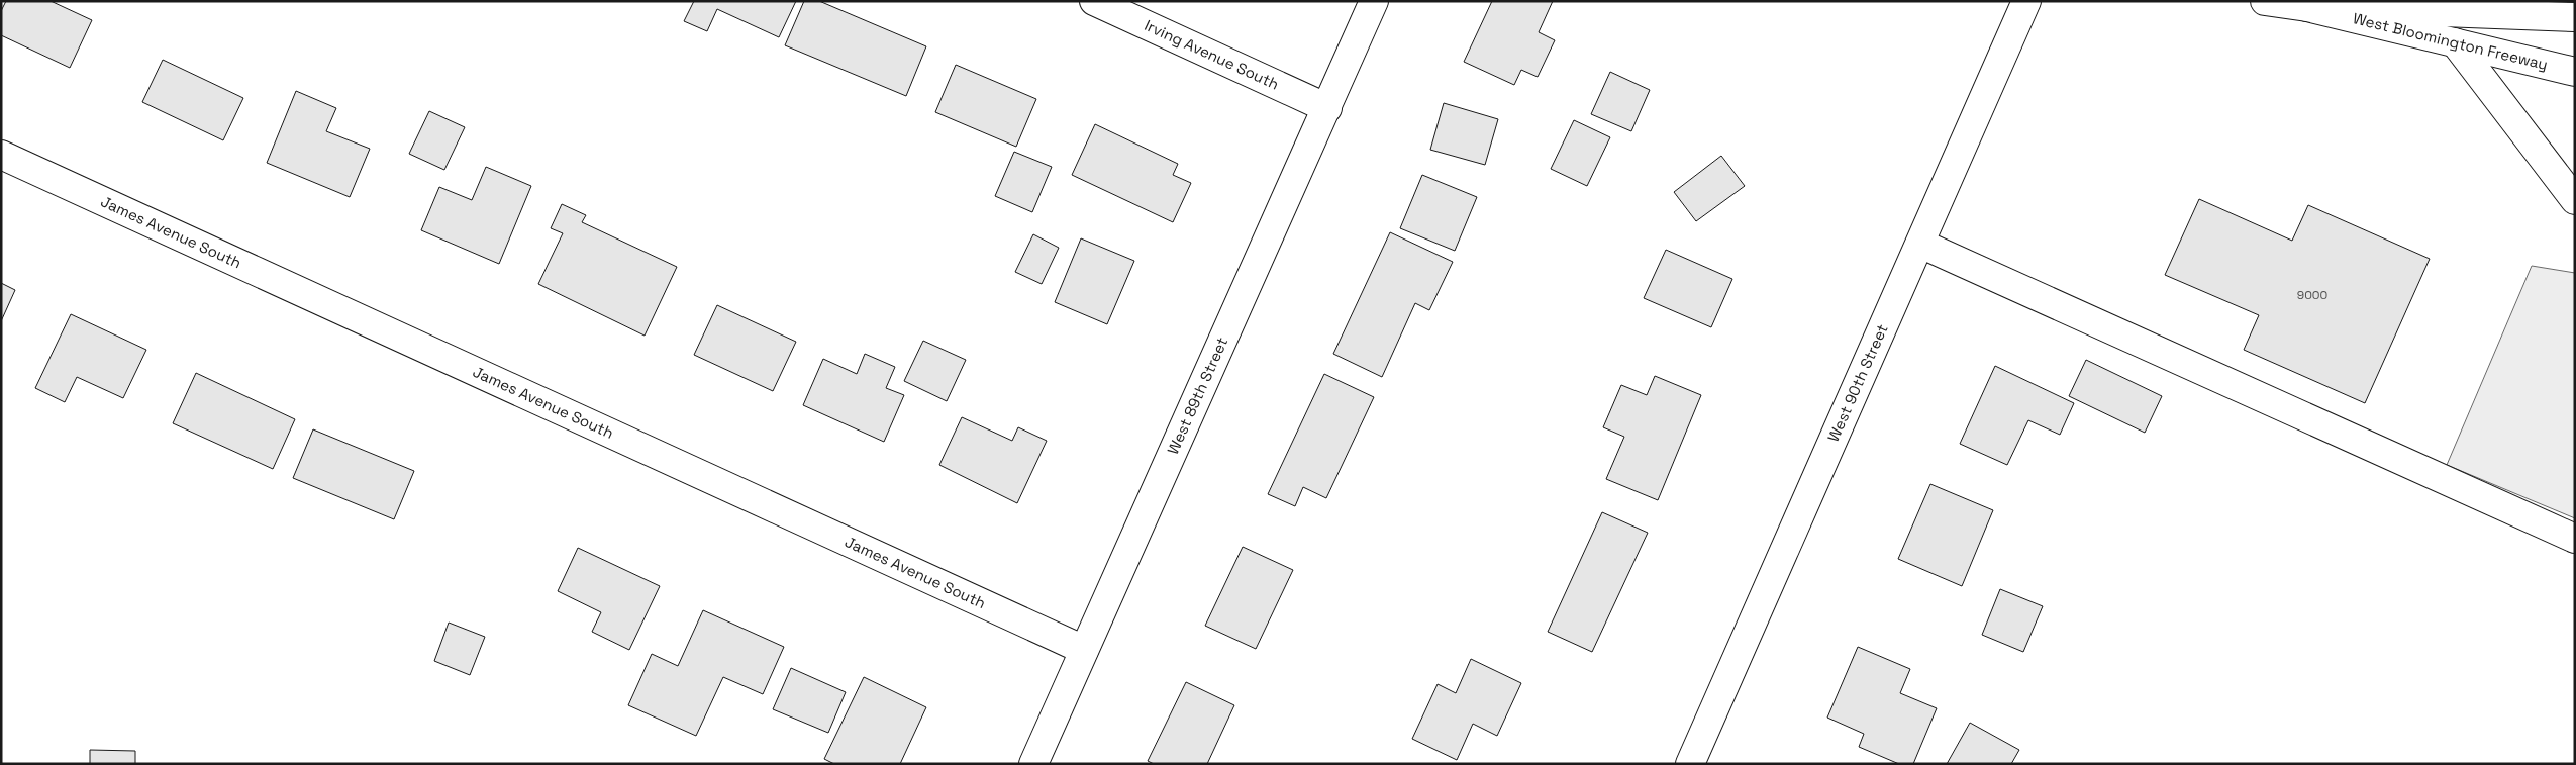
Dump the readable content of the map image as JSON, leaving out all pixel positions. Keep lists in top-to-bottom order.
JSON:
{
  "streets": {
    "main road": [
      "West Bloomington Freeway",
      "Irving Avenue South",
      "James Avenue South",
      "West 90th Street",
      "West 89th Street"
    ]
  },
  "crossings": [
    ["Irving Avenue South", "West 89th Street"],
    ["James Avenue South", "West 89th Street"]
  ],
  "house_numbers": ["9000"]
}
